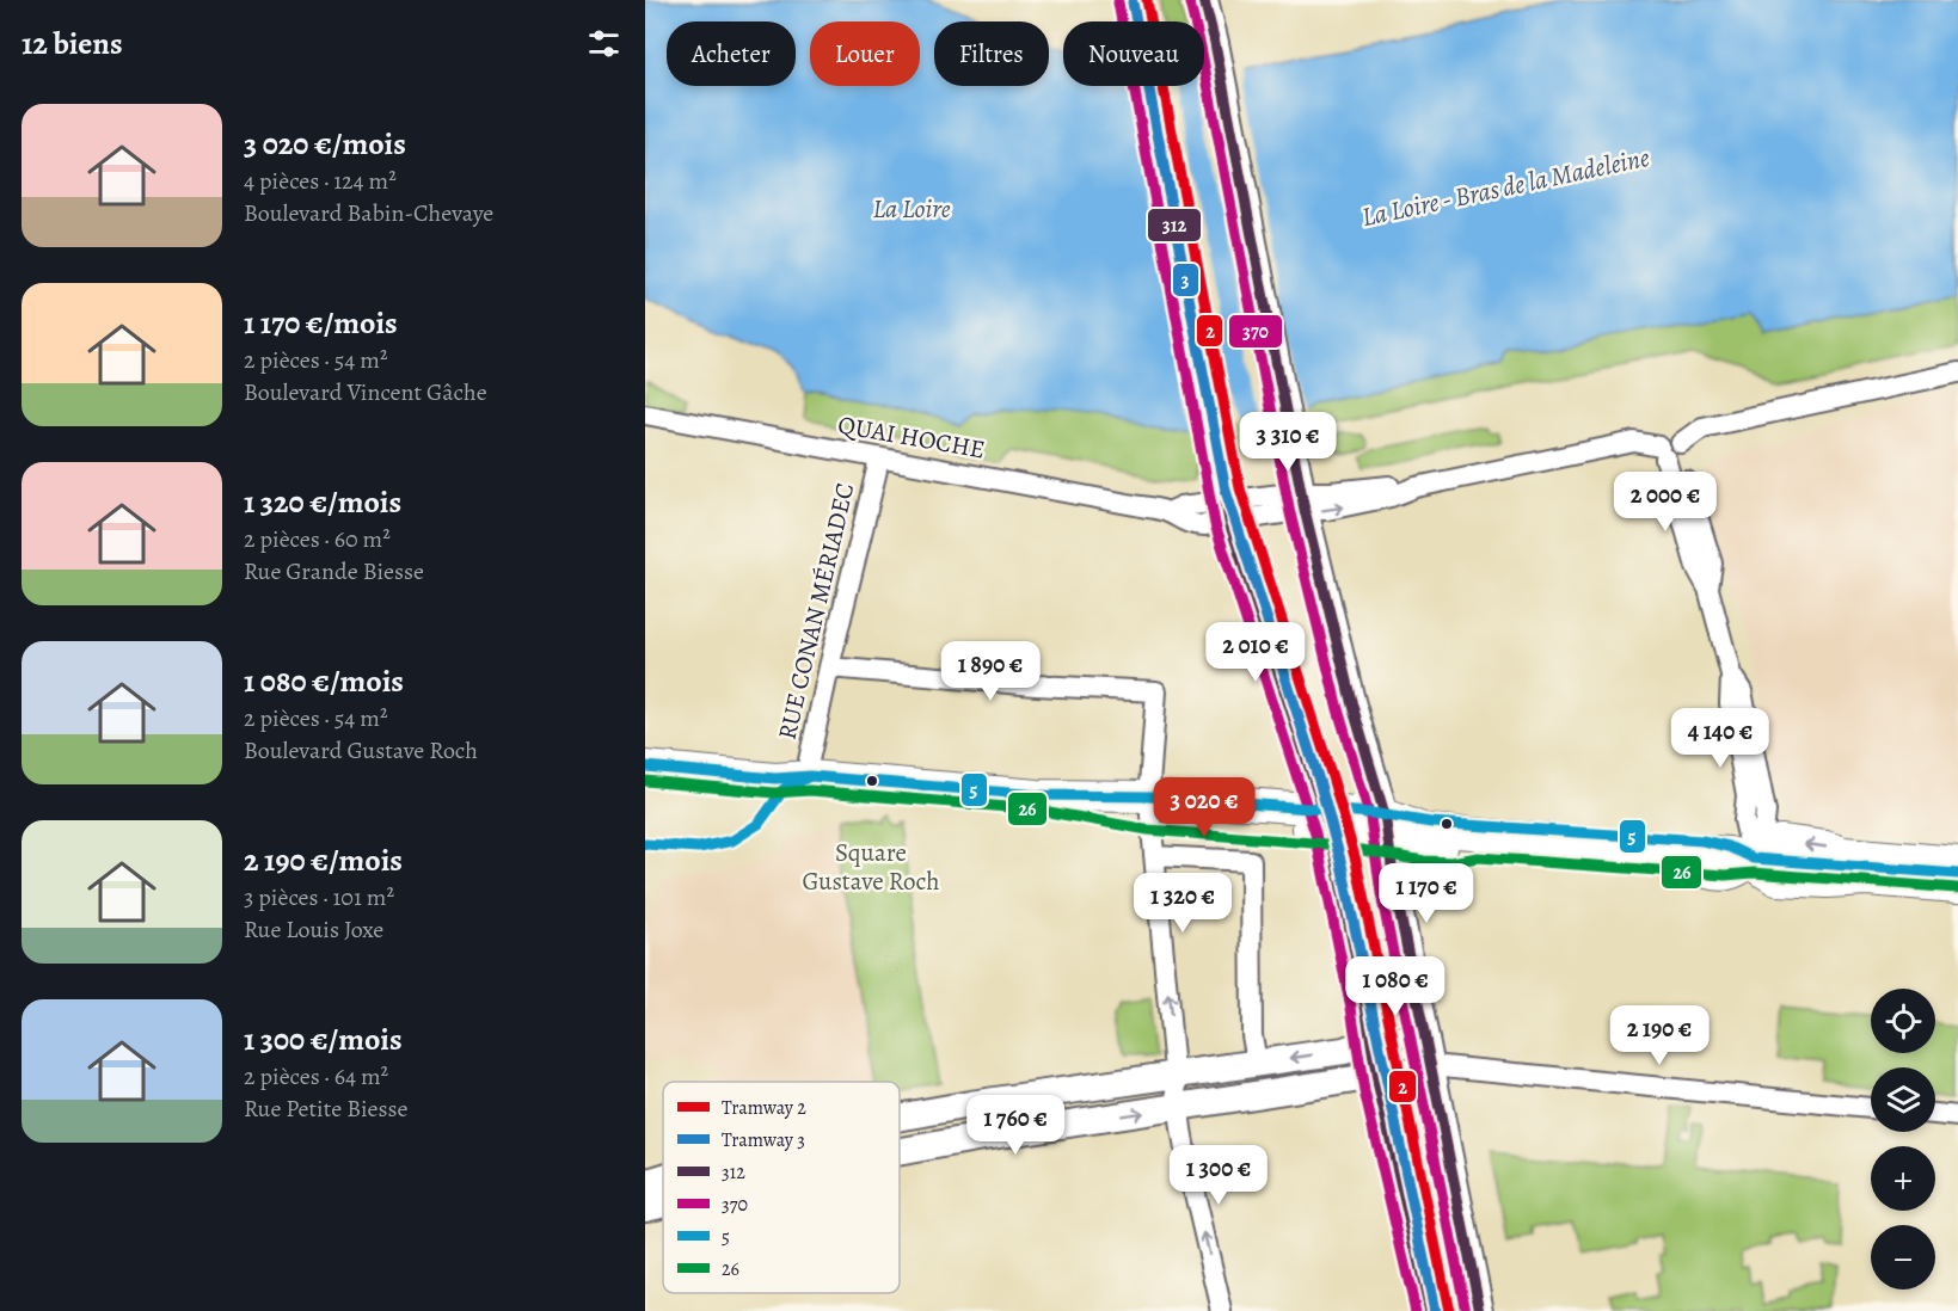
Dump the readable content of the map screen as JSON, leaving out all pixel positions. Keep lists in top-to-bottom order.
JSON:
{
  "streets": {
    "street": ["QUAI HOCHE", "RUE CONAN MÉRIADEC"]
  },
  "crossings": [
    ["QUAI HOCHE", "RUE CONAN MÉRIADEC"]
  ],
  "water": ["La Loire - Bras de la Madeleine", "La Loire"],
  "parks": ["Square Gustave Roch"],
  "lines": [
    "tram line 2",
    "transit line 312",
    "tram line 3",
    "transit line 370",
    "transit line 5",
    "transit line 26"
  ],
  "legend": [
    "Tramway 2",
    "Tramway 3",
    "312",
    "370",
    "5",
    "26"
  ],
  "page": {
    "heading": "12 biens",
    "chip": [
      "Acheter",
      "Louer",
      "Filtres",
      "Nouveau"
    ],
    "list": [
      {
        "name": "3 020 €/mois",
        "note": "4 pièces · 124 m² · Boulevard Babin-Chevaye"
      },
      {
        "name": "1 170 €/mois",
        "note": "2 pièces · 54 m² · Boulevard Vincent Gâche"
      },
      {
        "name": "1 320 €/mois",
        "note": "2 pièces · 60 m² · Rue Grande Biesse"
      },
      {
        "name": "1 080 €/mois",
        "note": "2 pièces · 54 m² · Boulevard Gustave Roch"
      },
      {
        "name": "2 190 €/mois",
        "note": "3 pièces · 101 m² · Rue Louis Joxe"
      },
      {
        "name": "1 300 €/mois",
        "note": "2 pièces · 64 m² · Rue Petite Biesse"
      }
    ],
    "price": [
      "3 310 €",
      "2 000 €",
      "2 010 €",
      "1 890 €",
      "4 140 €",
      "3 020 €",
      "1 170 €",
      "1 320 €",
      "1 080 €",
      "2 190 €",
      "1 760 €",
      "1 300 €"
    ],
    "map_buttons": ["+", "−"]
  }
}
